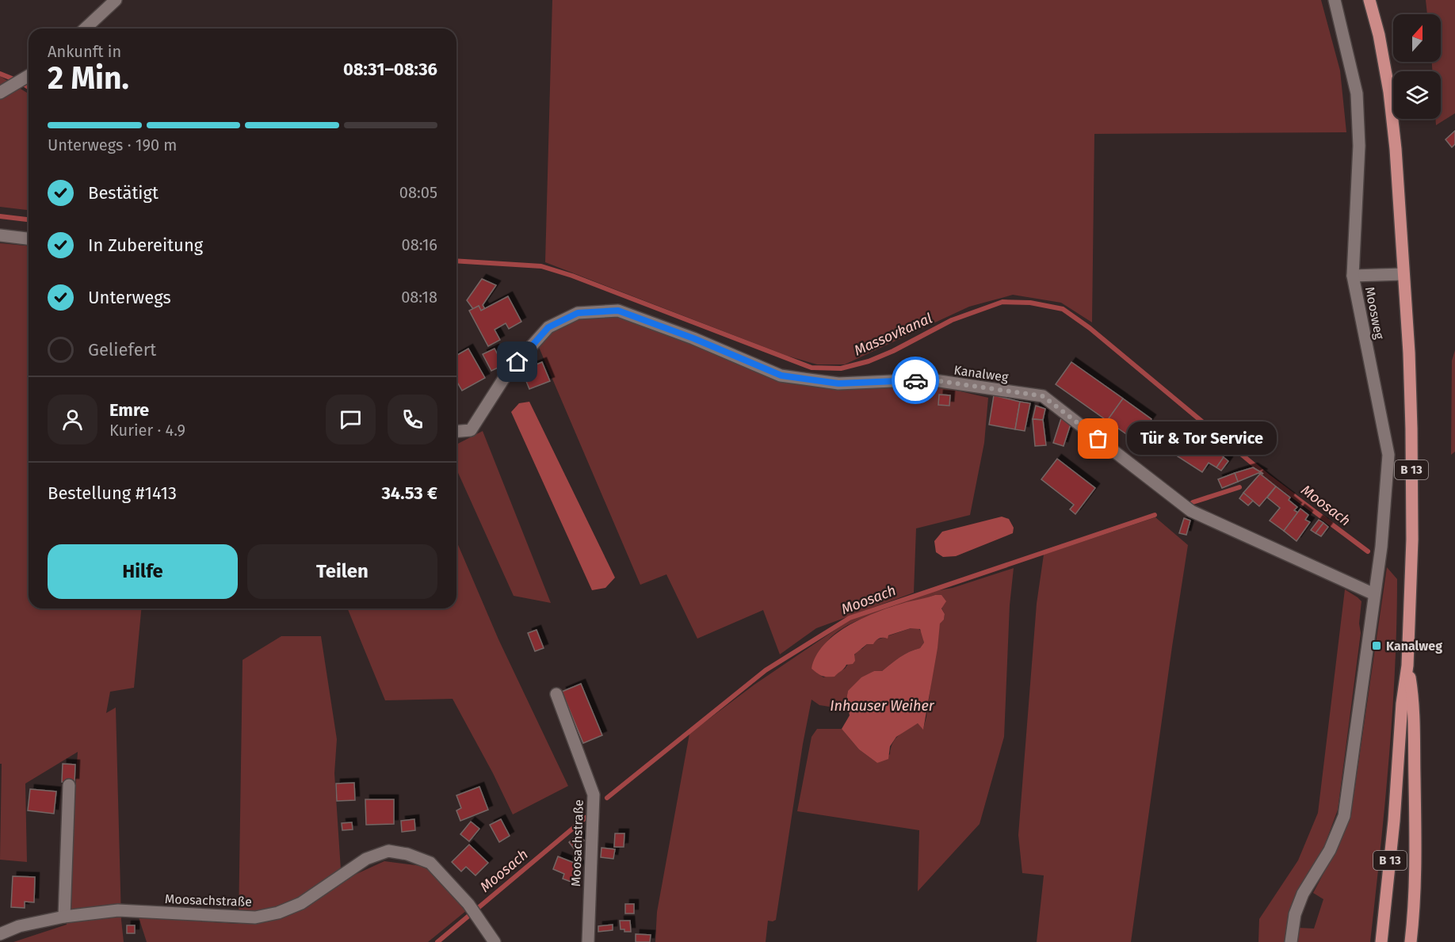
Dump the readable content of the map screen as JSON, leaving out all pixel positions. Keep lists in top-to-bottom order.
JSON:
{
  "streets": {
    "main road": ["B 13"],
    "street": ["Moosweg", "Kanalweg", "Moosachstraße"]
  },
  "crossings": [
    ["Moosweg", "Kanalweg"]
  ],
  "water": ["Massovkanal", "Moosach", "Inhauser Weiher"],
  "places": {
    "other": ["Tür & Tor Service"],
    "transit": ["Kanalweg"]
  },
  "north": "top",
  "page": {
    "heading": ["2 Min.", "Ankunft in", "08:31–08:36"],
    "panel": [
      "Emre",
      "Kurier · 4.9",
      "Bestellung #1413",
      "34.53 €"
    ],
    "bar": "Unterwegs · 190 m",
    "list": [
      ["Bestätigt", "08:05"],
      ["In Zubereitung", "08:16"],
      ["Unterwegs", "08:18"],
      "Geliefert"
    ],
    "bubble": "Tür & Tor Service",
    "buttons": ["Hilfe", "Teilen"]
  }
}
